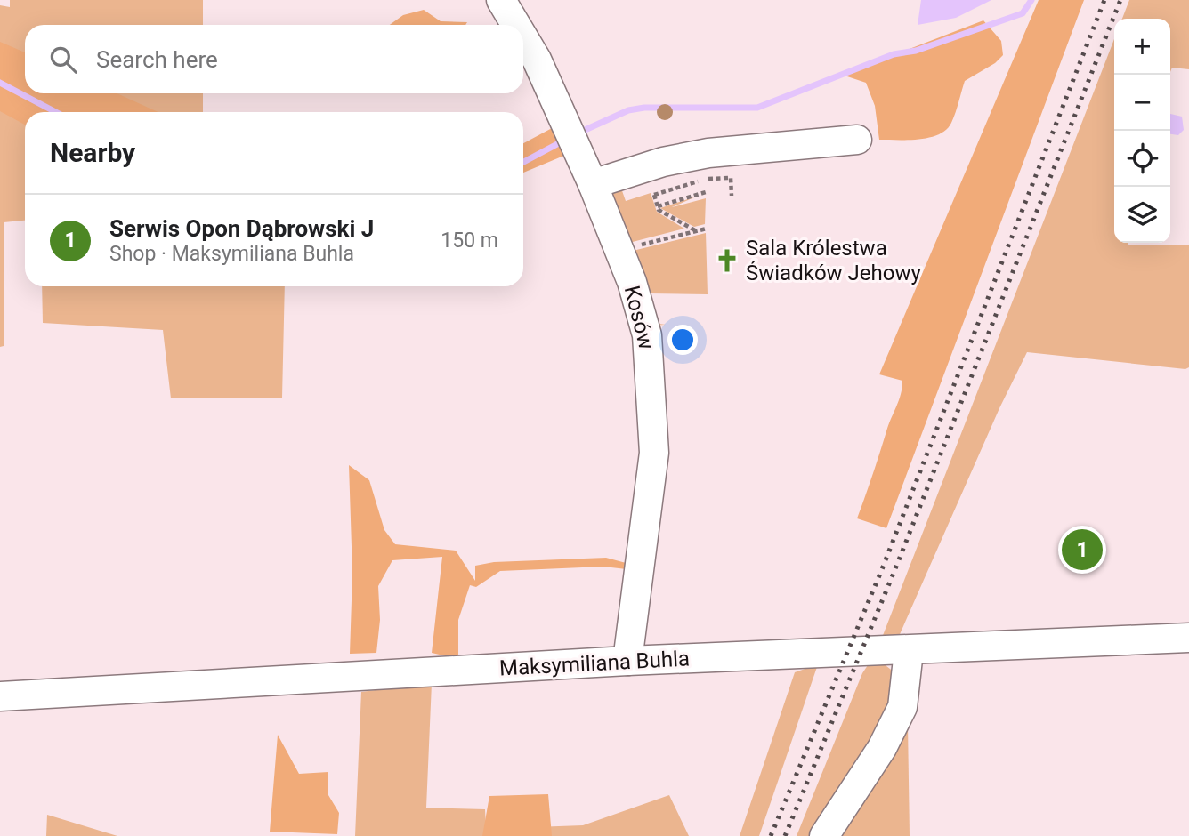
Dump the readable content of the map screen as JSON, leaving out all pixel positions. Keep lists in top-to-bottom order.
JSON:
{
  "streets": {
    "street": ["Kosów", "Maksymiliana Buhla"]
  },
  "crossings": [
    ["Kosów", "Maksymiliana Buhla"]
  ],
  "places": {
    "church": ["Sala Królestwa Świadków Jehowy"]
  },
  "page": {
    "map_buttons": ["+", "−"],
    "search": "Search here",
    "heading": "Nearby",
    "list": [
      {
        "mark": "1",
        "name": "Serwis Opon Dąbrowski J",
        "note": "Shop · Maksymiliana Buhla",
        "value": "150 m"
      }
    ],
    "pins": "1"
  }
}
